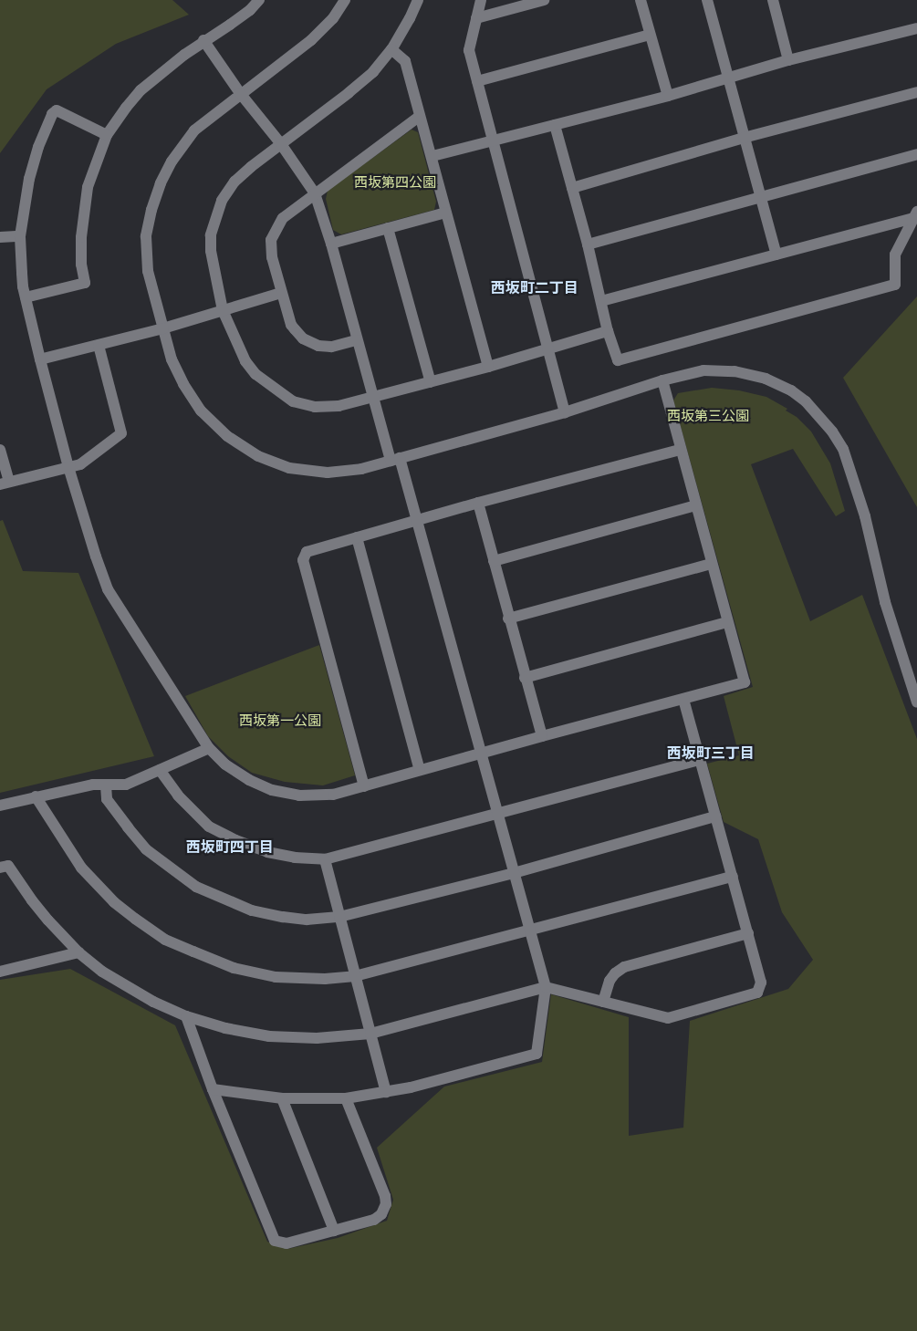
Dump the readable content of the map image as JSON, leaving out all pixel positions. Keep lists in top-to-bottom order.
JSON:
{
  "districts": ["西坂町二丁目", "西坂町三丁目", "西坂町四丁目"],
  "parks": ["西坂第四公園", "西坂第三公園", "西坂第一公園"]
}
